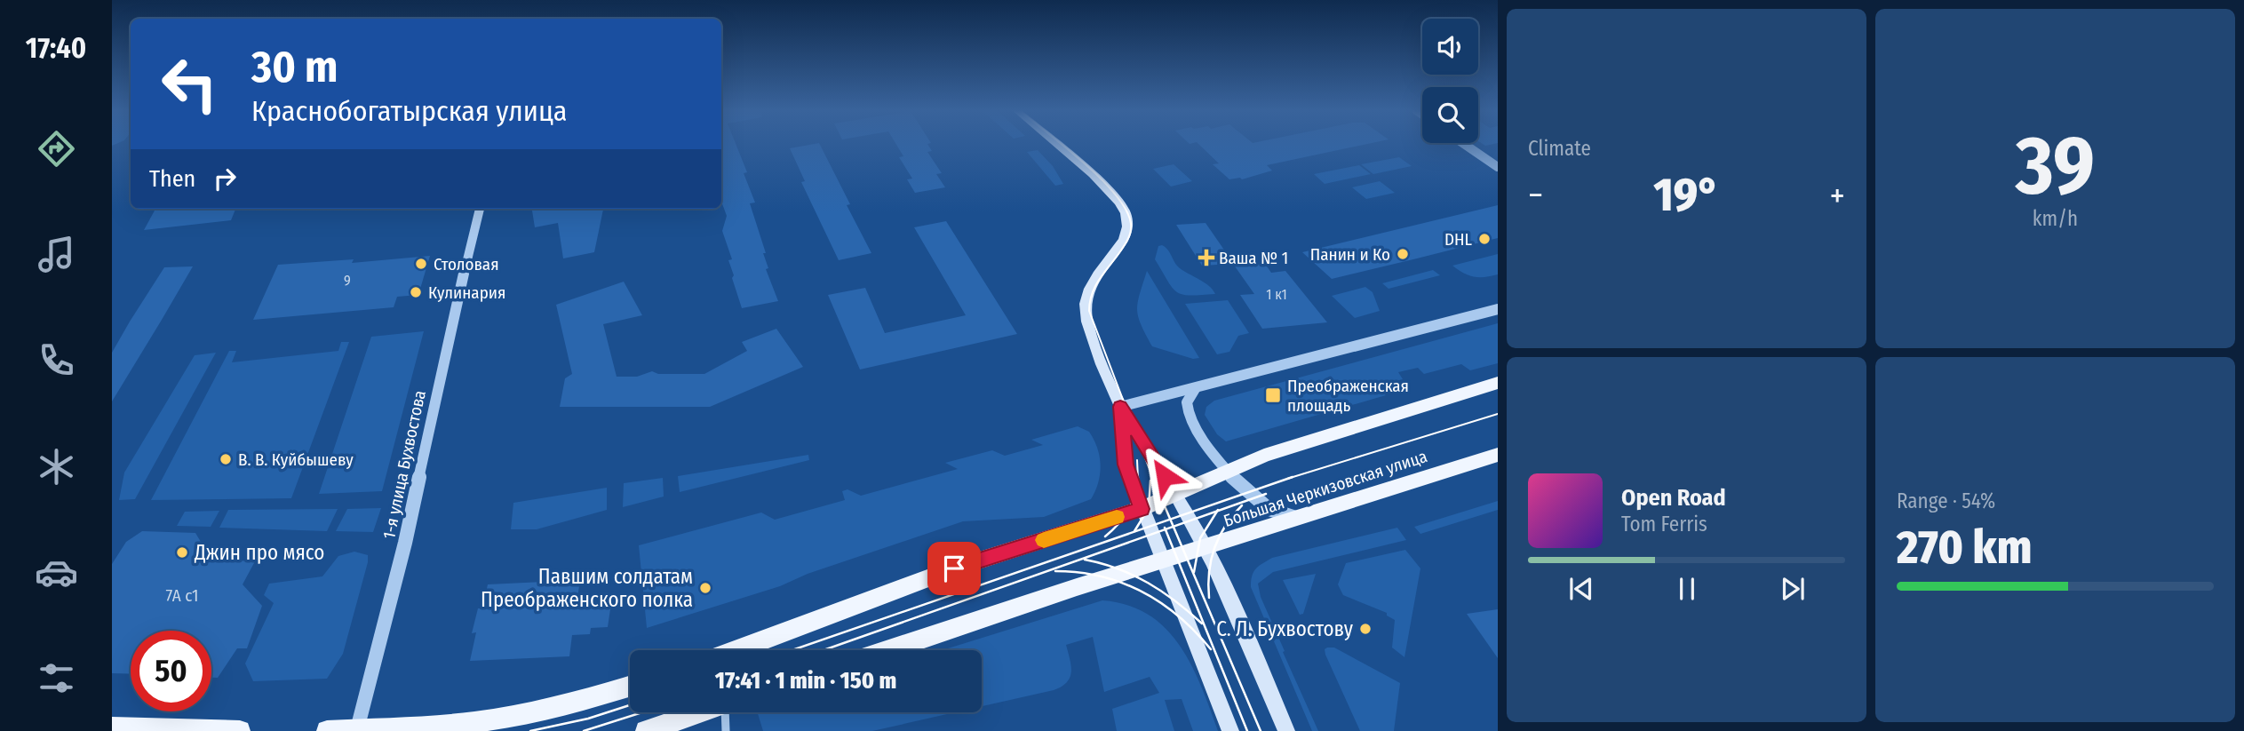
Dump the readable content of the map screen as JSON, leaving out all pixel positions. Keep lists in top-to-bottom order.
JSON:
{
  "streets": {
    "main road": ["Большая Черкизовская улица"],
    "street": ["1-я улица Бухвостова"]
  },
  "places": {
    "other": [
      "DHL",
      "Панин и Ко",
      "Столовая",
      "Кулинария",
      "В. В. Куйбышеву",
      "Джин про мясо",
      "Павшим солдатам Преображенского полка",
      "С. Л. Бухвостову"
    ],
    "health": ["Ваша № 1"],
    "transit": ["Преображенская площадь"]
  },
  "house_numbers": ["9", "1 к1", "7А с1"],
  "page": {
    "tabs": "17:40",
    "tile": [
      "Climate",
      ["39", "km/h"],
      ["Range · 54%", "270 km"]
    ],
    "turn": ["30 m", "Краснобогатырская улица"],
    "then": "Then",
    "heat": ["−", "19°", "+"],
    "song": ["Open Road", "Tom Ferris"],
    "limit": "50",
    "trip": "17:41 · 1 min · 150 m"
  }
}
